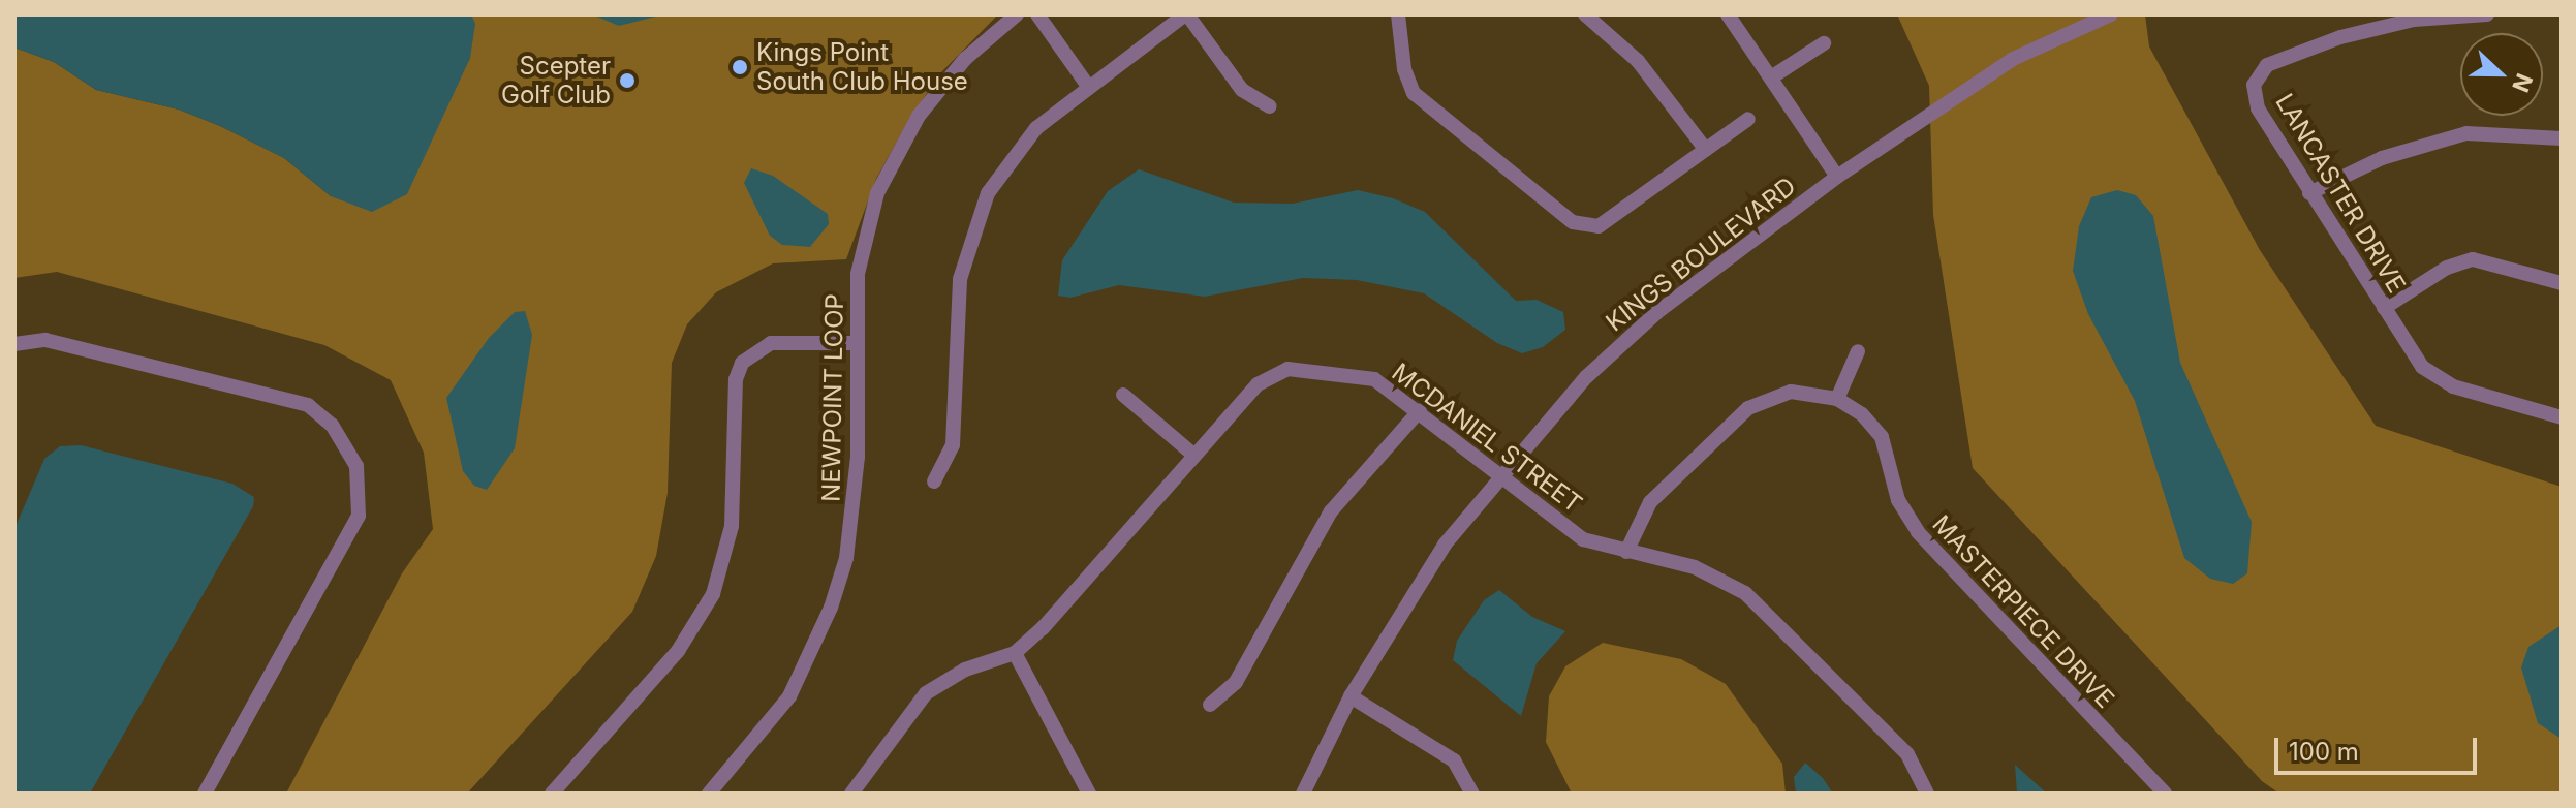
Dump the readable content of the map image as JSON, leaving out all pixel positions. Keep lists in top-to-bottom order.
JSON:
{
  "streets": {
    "street": [
      "LANCASTER DRIVE",
      "KINGS BOULEVARD",
      "NEWPOINT LOOP",
      "MCDANIEL STREET",
      "MASTERPIECE DRIVE"
    ]
  },
  "crossings": [
    ["KINGS BOULEVARD", "MCDANIEL STREET"],
    ["MCDANIEL STREET", "MASTERPIECE DRIVE"]
  ],
  "places": ["Kings Point South Club House", "Scepter Golf Club"],
  "scale_bar": "100 m",
  "north": "right"
}
